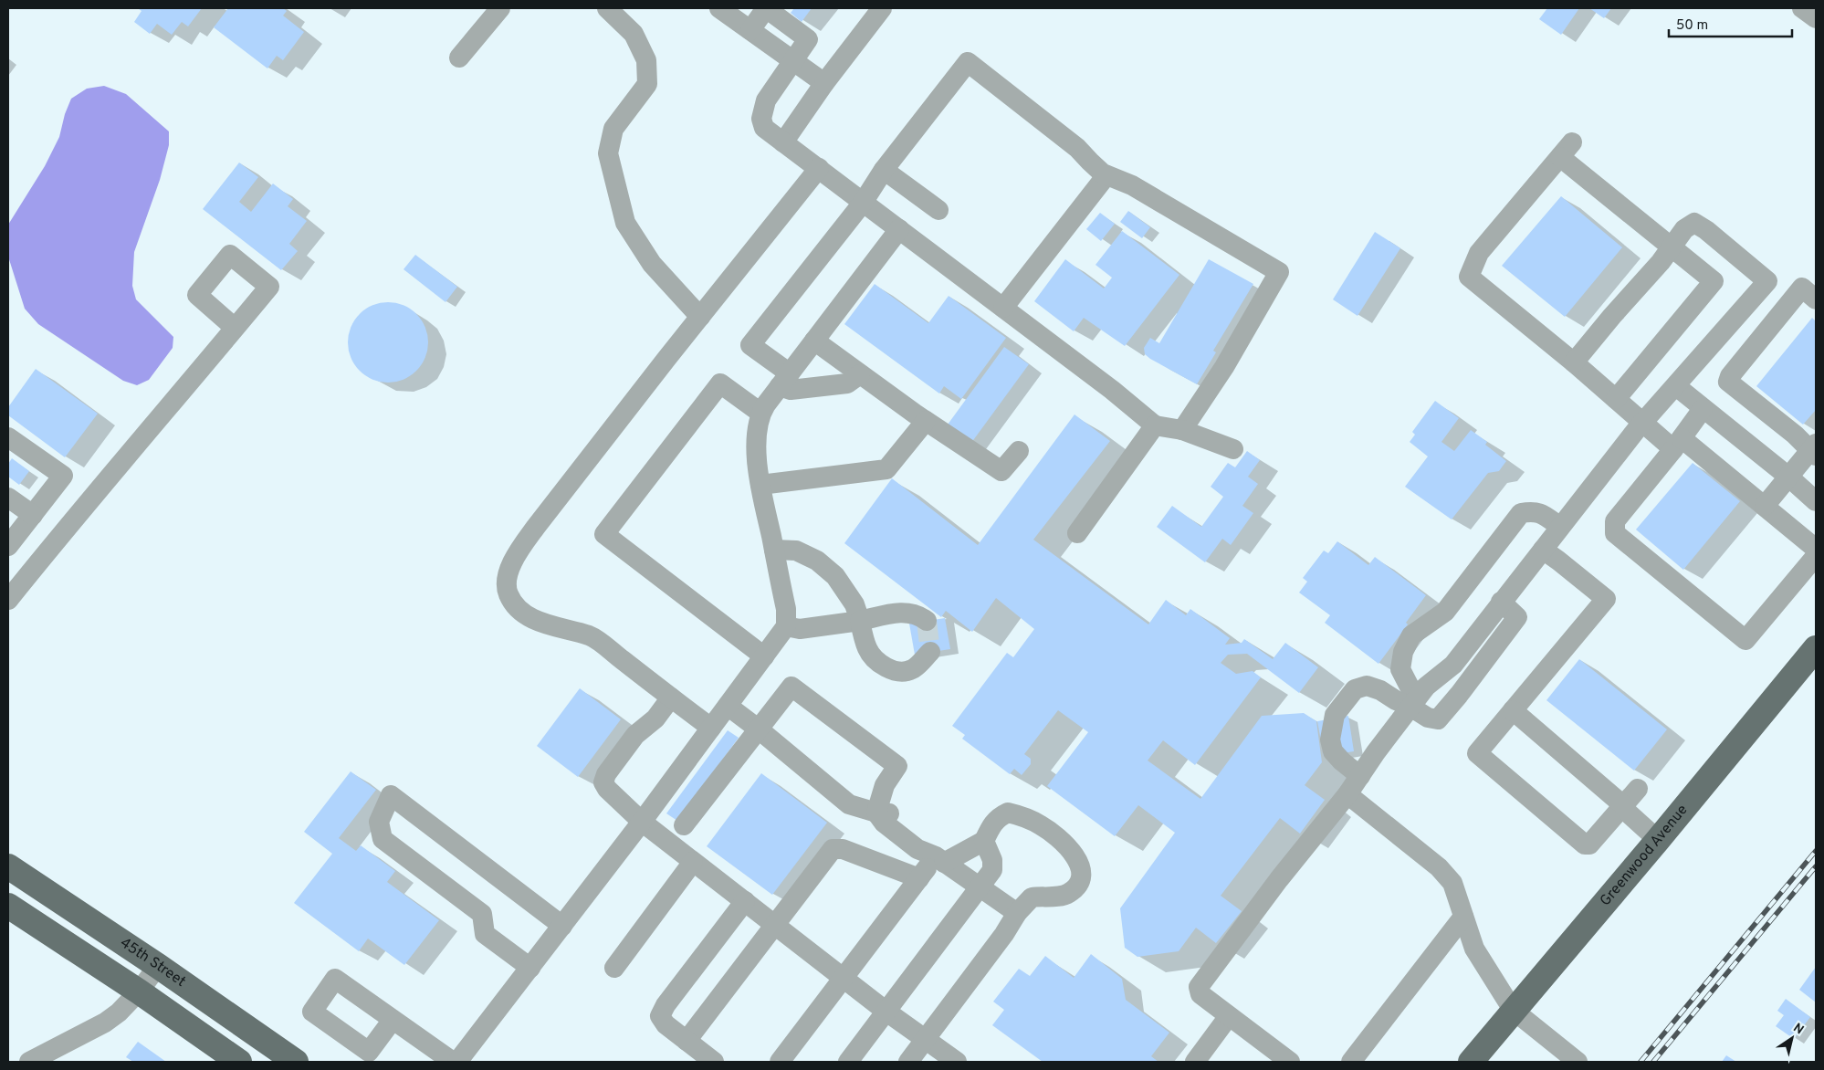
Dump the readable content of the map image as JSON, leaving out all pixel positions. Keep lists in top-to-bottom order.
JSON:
{
  "streets": {
    "main road": ["Greenwood Avenue", "45th Street"]
  },
  "scale_bar": "50 m",
  "north": "top right"
}
